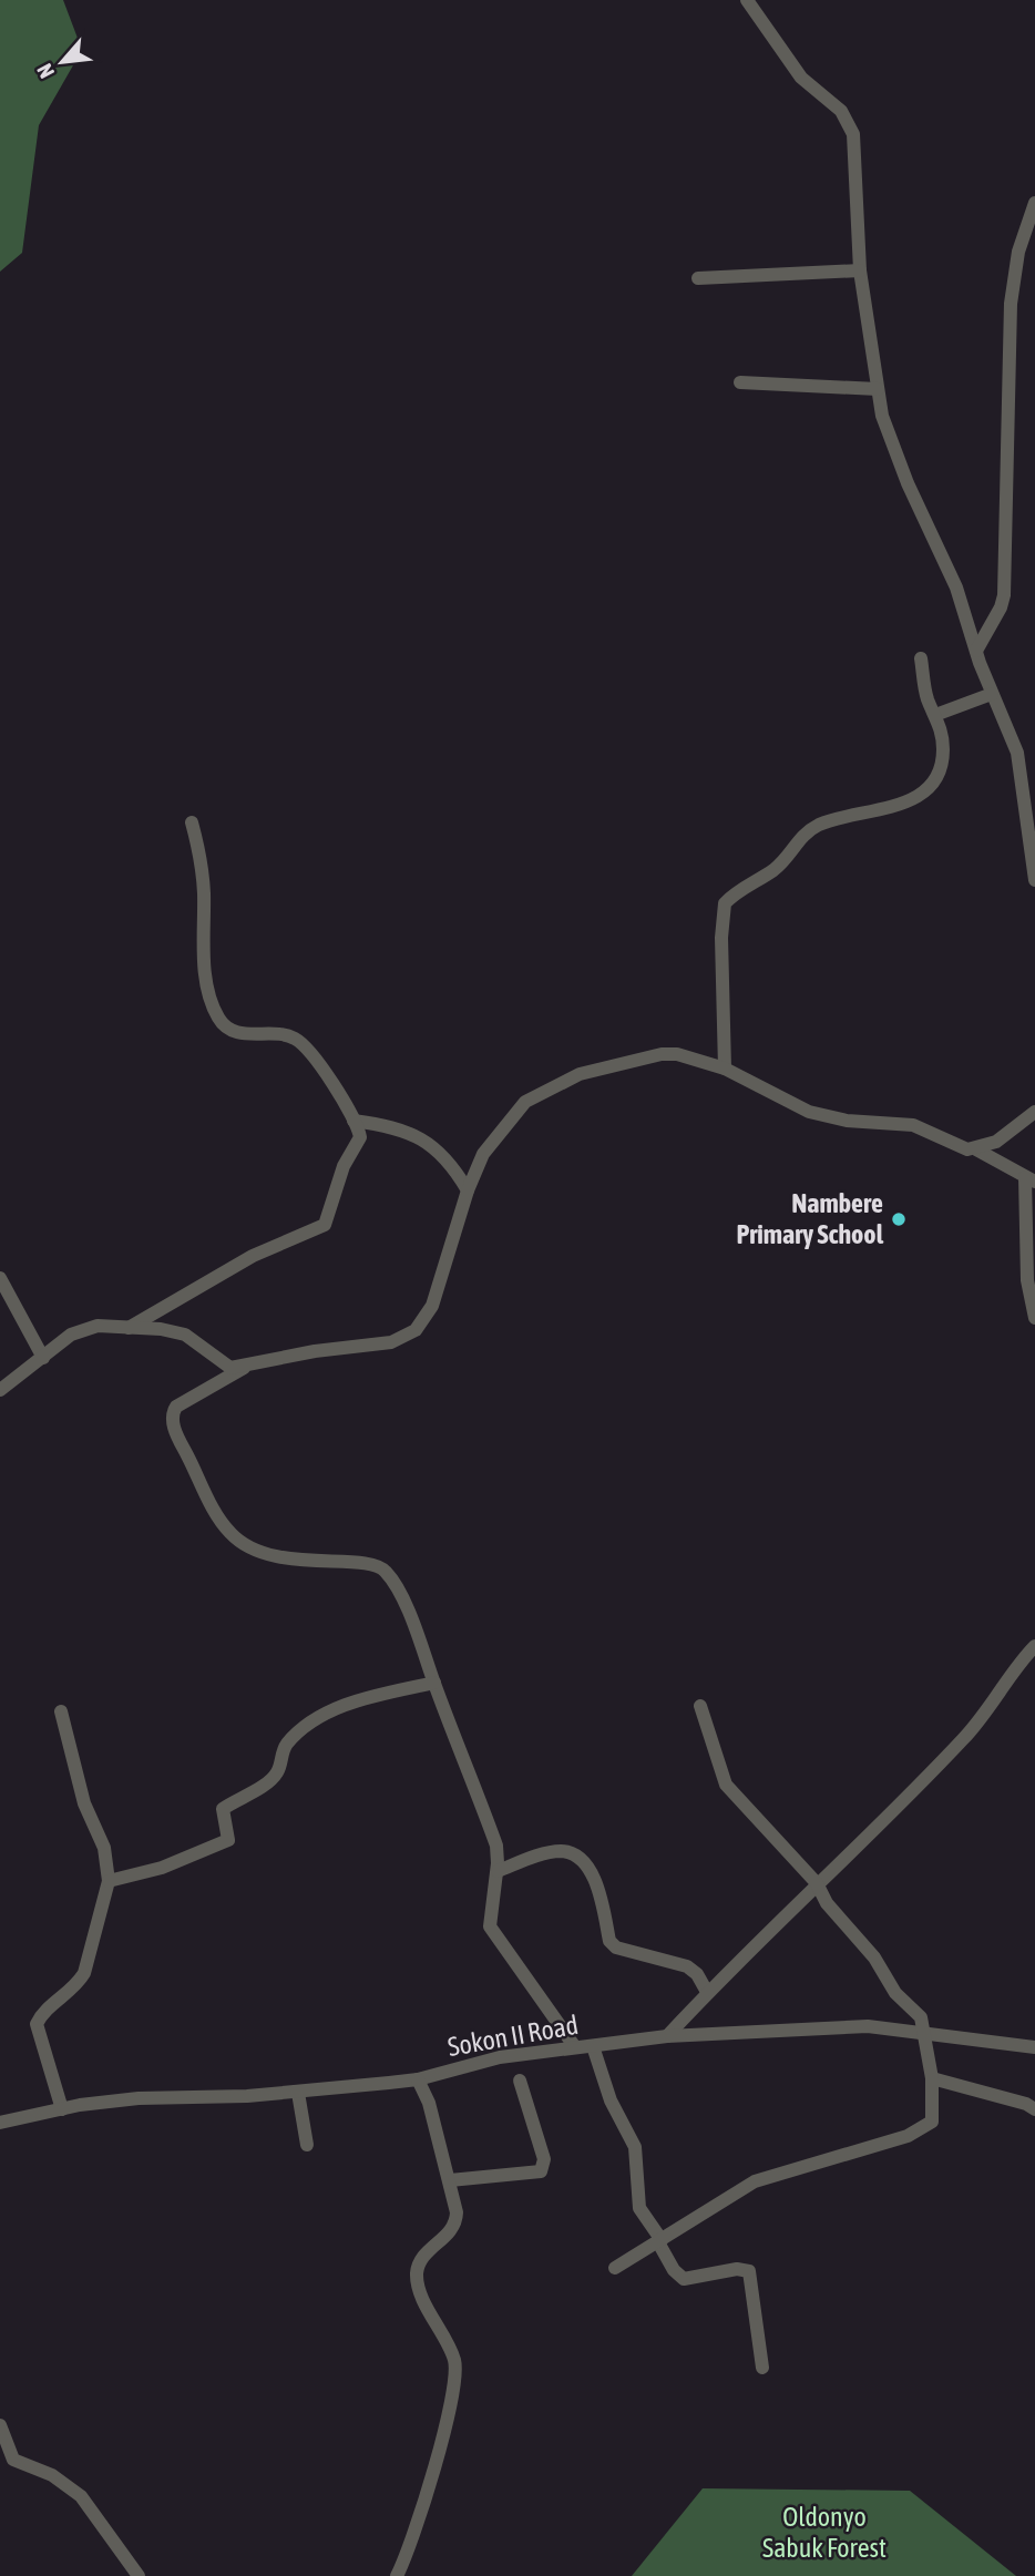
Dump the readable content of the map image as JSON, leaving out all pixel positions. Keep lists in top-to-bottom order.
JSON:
{
  "streets": {
    "street": ["Sokon II Road"]
  },
  "parks": ["Oldonyo Sabuk Forest"],
  "places": ["Nambere Primary School"],
  "north": "bottom left"
}
